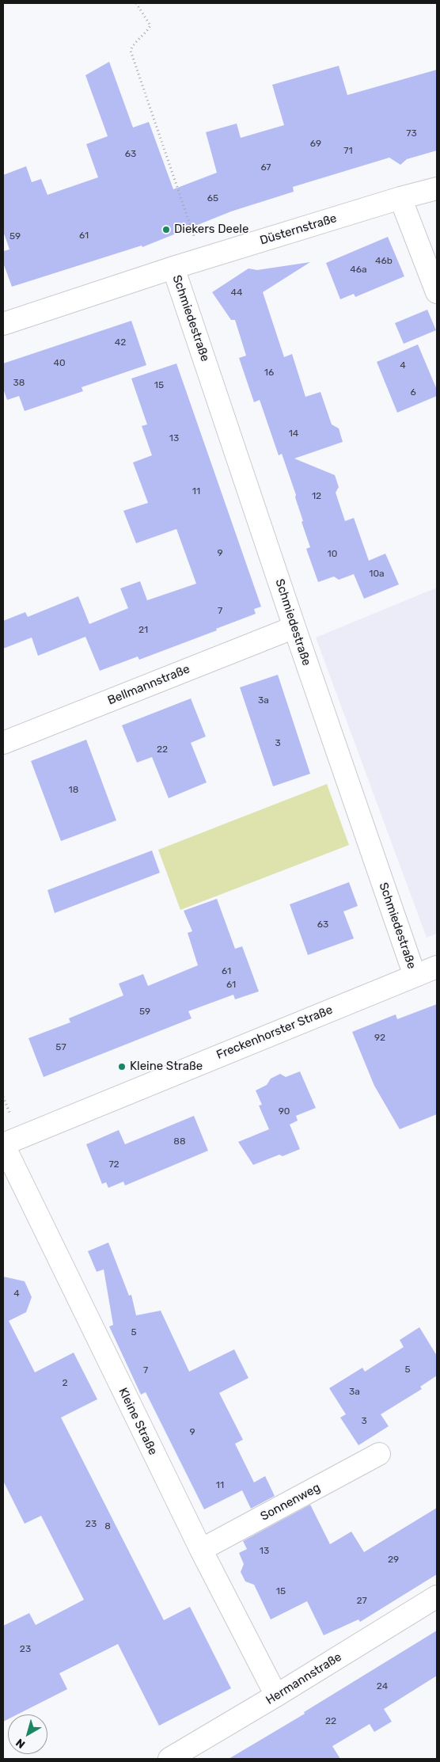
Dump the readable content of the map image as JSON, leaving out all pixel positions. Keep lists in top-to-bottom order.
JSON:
{
  "streets": {
    "street": [
      "Düsternstraße",
      "Schmiedestraße",
      "Bellmannstraße",
      "Freckenhorster Straße",
      "Kleine Straße",
      "Sonnenweg",
      "Hermannstraße"
    ]
  },
  "crossings": [
    ["Düsternstraße", "Schmiedestraße"],
    ["Schmiedestraße", "Bellmannstraße"],
    ["Schmiedestraße", "Freckenhorster Straße"],
    ["Freckenhorster Straße", "Kleine Straße"],
    ["Kleine Straße", "Sonnenweg"],
    ["Kleine Straße", "Hermannstraße"]
  ],
  "places": ["Diekers Deele", "Kleine Straße"],
  "house_numbers": [
    "73",
    "69",
    "71",
    "63",
    "67",
    "65",
    "61",
    "59",
    "46b",
    "46a",
    "44",
    "42",
    "40",
    "4",
    "16",
    "38",
    "15",
    "6",
    "14",
    "13",
    "11",
    "12",
    "9",
    "10",
    "10a",
    "7",
    "21",
    "3a",
    "3",
    "22",
    "18",
    "63",
    "61",
    "61",
    "59",
    "92",
    "57",
    "90",
    "88",
    "72",
    "4",
    "5",
    "5",
    "7",
    "2",
    "3a",
    "3",
    "9",
    "11",
    "23",
    "8",
    "13",
    "29",
    "15",
    "27",
    "23",
    "24",
    "22"
  ],
  "north": "bottom left"
}
